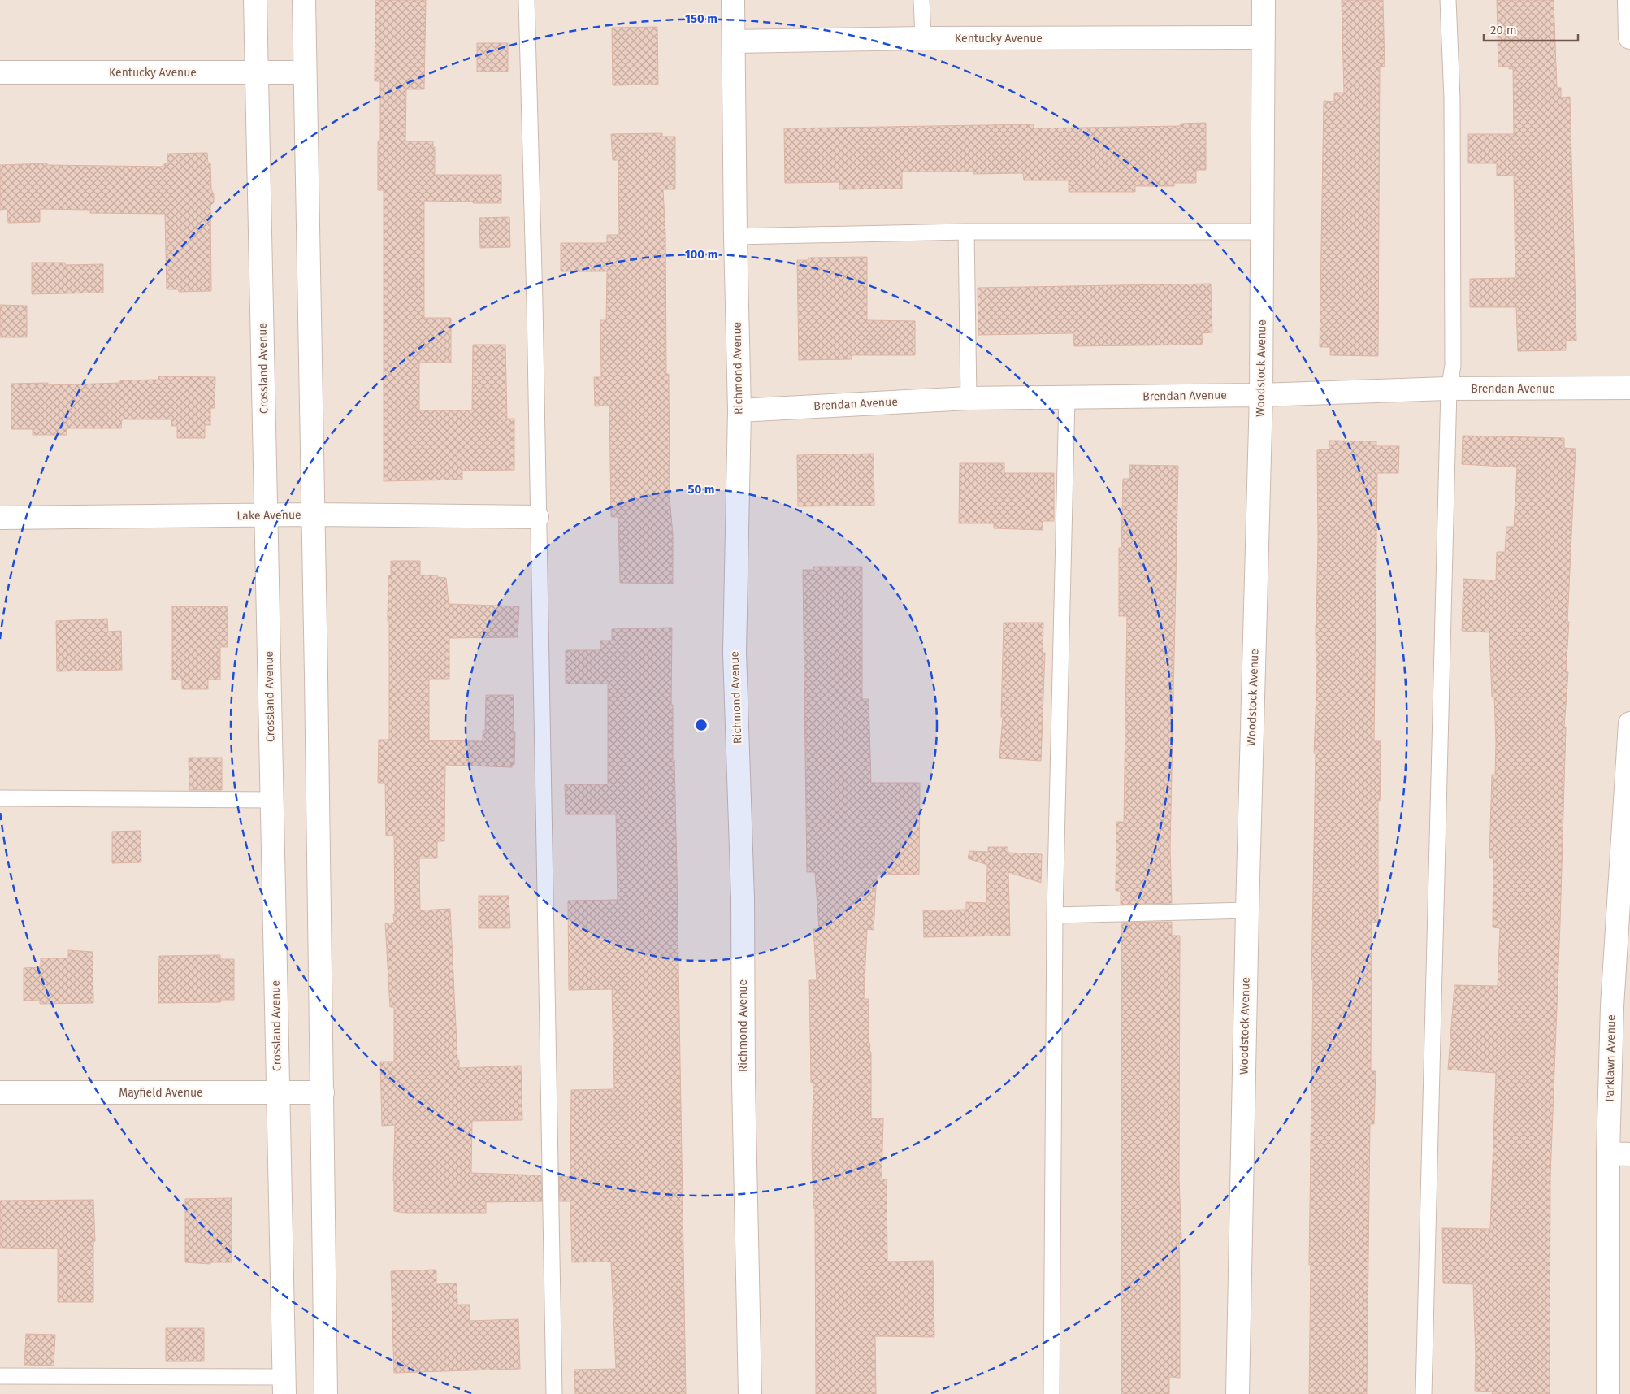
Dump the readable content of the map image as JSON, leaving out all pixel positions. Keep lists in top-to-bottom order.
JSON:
{
  "streets": {
    "street": [
      "Kentucky Avenue",
      "Crossland Avenue",
      "Richmond Avenue",
      "Woodstock Avenue",
      "Brendan Avenue",
      "Lake Avenue",
      "Parklawn Avenue",
      "Mayfield Avenue"
    ]
  },
  "crossings": [
    ["Kentucky Avenue", "Crossland Avenue"],
    ["Kentucky Avenue", "Richmond Avenue"],
    ["Kentucky Avenue", "Woodstock Avenue"],
    ["Crossland Avenue", "Lake Avenue"],
    ["Crossland Avenue", "Mayfield Avenue"],
    ["Richmond Avenue", "Brendan Avenue"],
    ["Woodstock Avenue", "Brendan Avenue"]
  ],
  "scale_bar": "20 m",
  "rings": ["150 m", "100 m", "50 m"]
}
